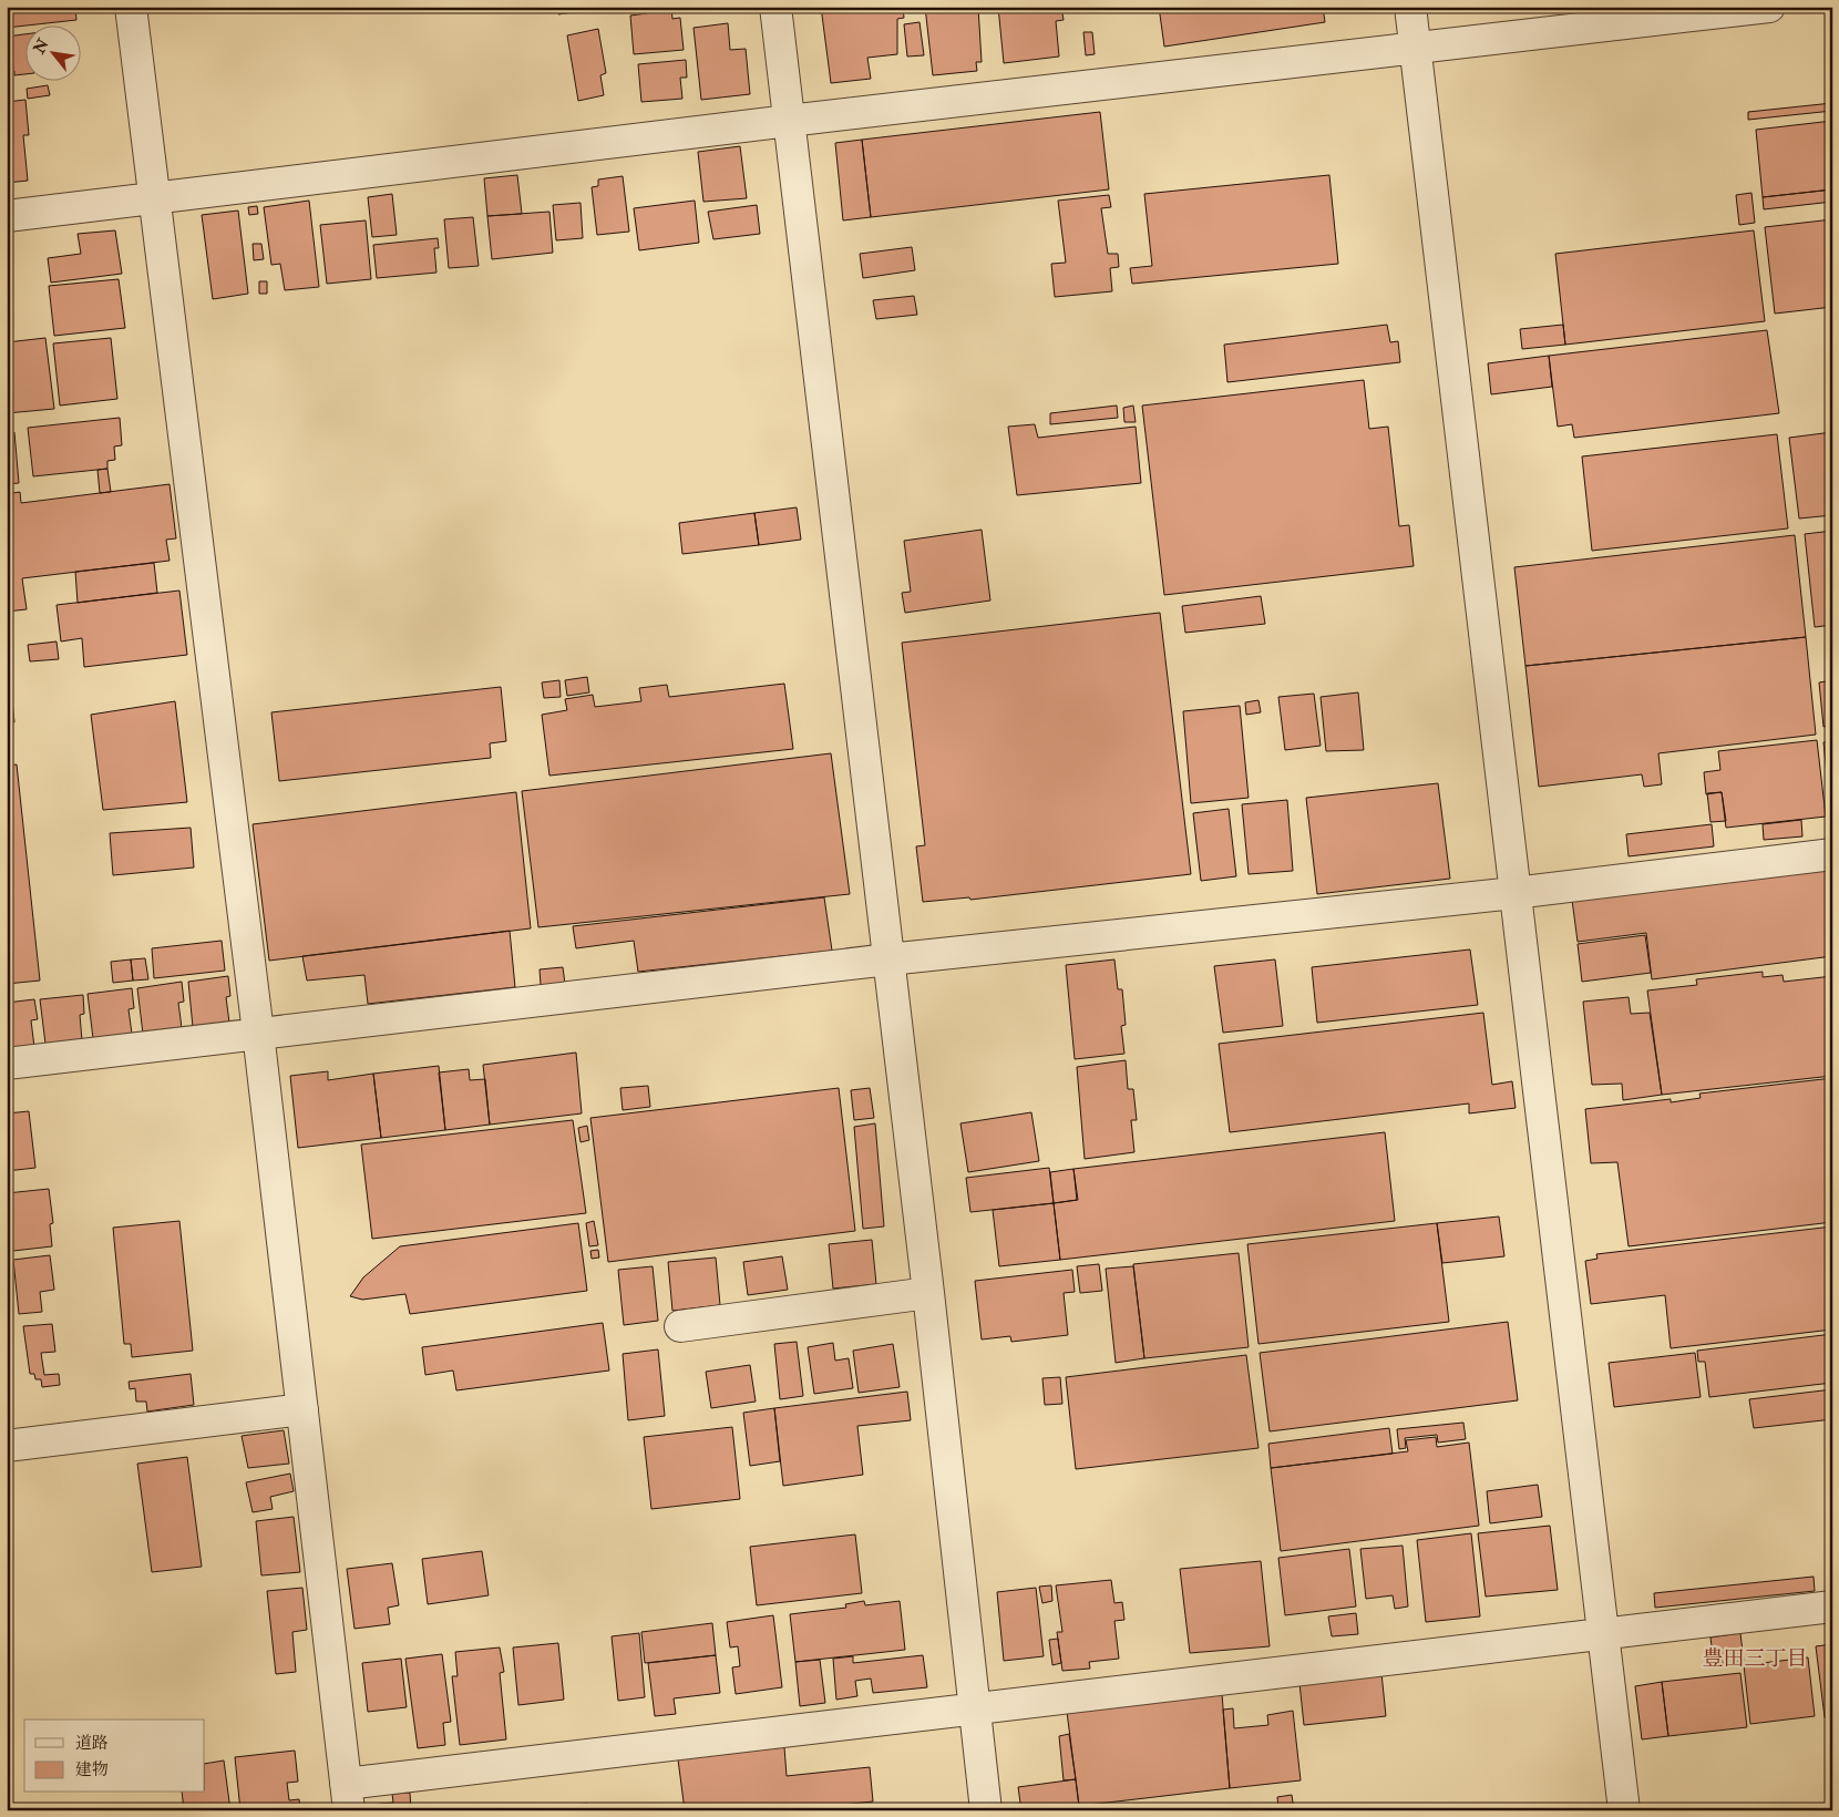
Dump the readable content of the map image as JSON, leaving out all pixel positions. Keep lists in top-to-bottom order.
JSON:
{
  "districts": ["豊田三丁目"],
  "legend": ["道路", "建物"],
  "north": "top left"
}
